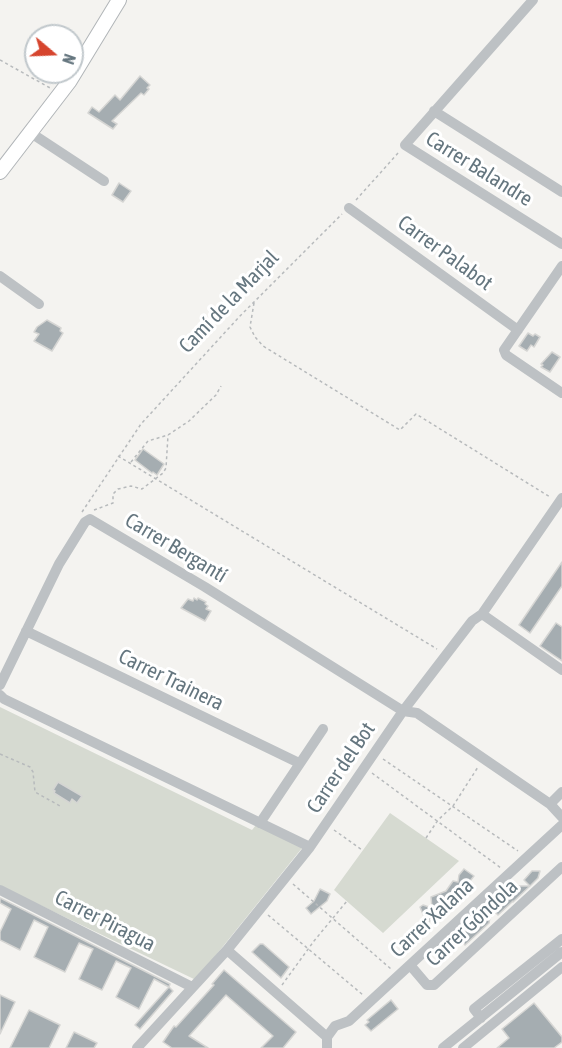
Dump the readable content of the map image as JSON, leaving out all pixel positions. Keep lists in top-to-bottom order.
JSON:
{
  "streets": {
    "street": [
      "Carrer Balandre",
      "Carrer Palabot",
      "Carrer Bergantí",
      "Carrer Trainera",
      "Carrer del Bot",
      "Carrer Xalana",
      "Carrer Piragua",
      "Carrer Góndola"
    ],
    "path": ["Camí de la Marjal"]
  },
  "crossings": [
    ["Carrer Balandre", "Camí de la Marjal"],
    ["Carrer Palabot", "Camí de la Marjal"],
    ["Camí de la Marjal", "Carrer Bergantí"],
    ["Carrer Bergantí", "Carrer del Bot"],
    ["Carrer del Bot", "Carrer Xalana"],
    ["Carrer del Bot", "Carrer Piragua"],
    ["Carrer Xalana", "Carrer Góndola"]
  ],
  "north": "right"
}
